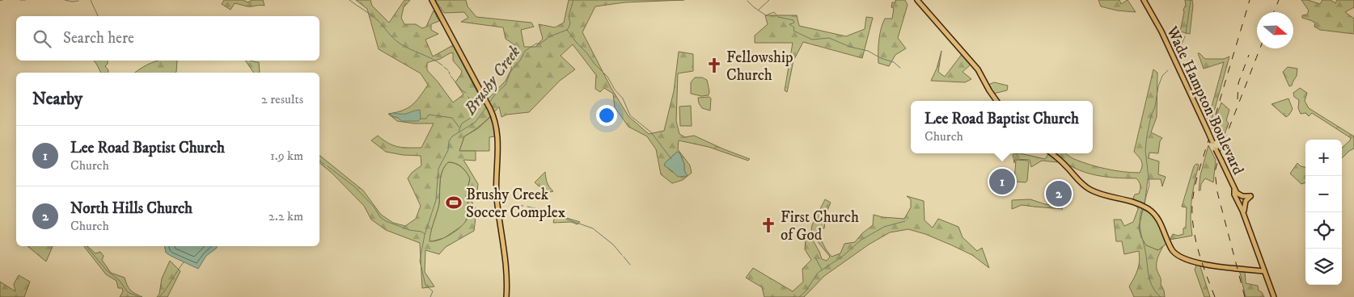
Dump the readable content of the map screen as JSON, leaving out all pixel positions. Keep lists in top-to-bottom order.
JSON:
{
  "streets": {
    "main road": ["Wade Hampton Boulevard"]
  },
  "water": ["Brushy Creek"],
  "places": {
    "church": ["Fellowship Church", "First Church of God"],
    "sports": ["Brushy Creek Soccer Complex"]
  },
  "north": "right",
  "page": {
    "search": "Search here",
    "heading": ["Nearby", "2 results"],
    "popup": ["Lee Road Baptist Church", "Church"],
    "list": [
      {
        "mark": "1",
        "name": "Lee Road Baptist Church",
        "note": "Church",
        "value": "1.9 km"
      },
      {
        "mark": "2",
        "name": "North Hills Church",
        "note": "Church",
        "value": "2.2 km"
      }
    ],
    "map_buttons": ["+", "−"],
    "pins": ["1", "2"]
  }
}
